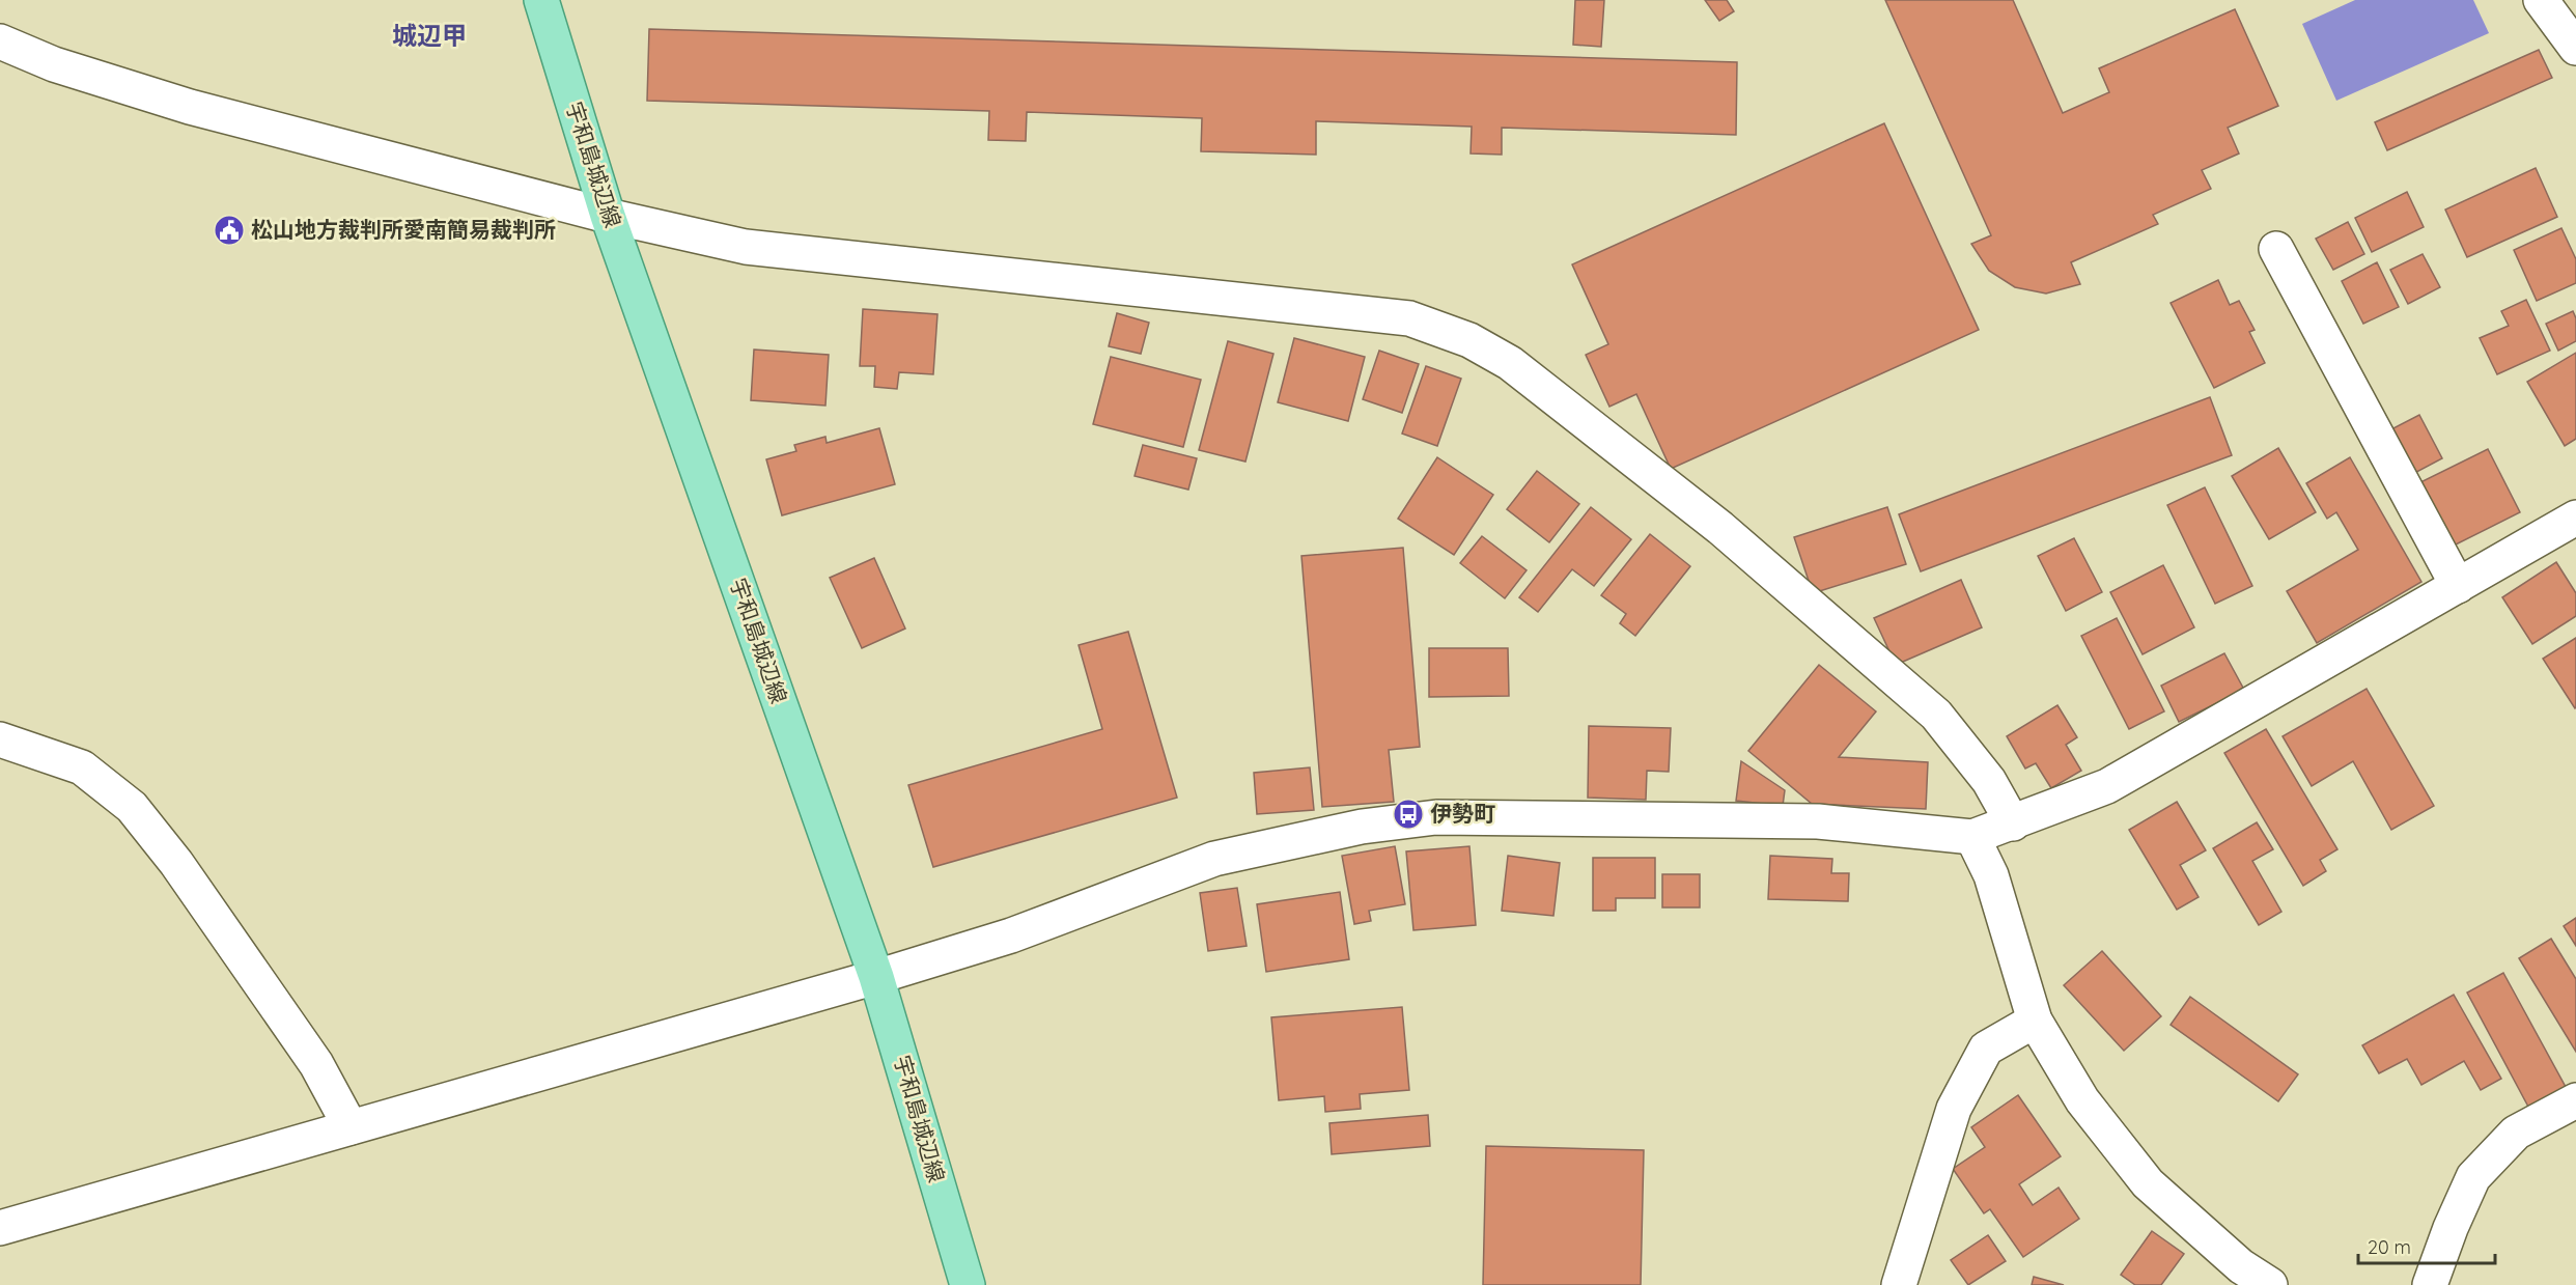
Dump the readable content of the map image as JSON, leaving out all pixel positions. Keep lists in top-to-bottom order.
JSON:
{
  "streets": {
    "main road": ["宇和島城辺線"]
  },
  "districts": ["城辺甲"],
  "places": {
    "public building": ["松山地方裁判所愛南簡易裁判所"],
    "bus stop": ["伊勢町"]
  },
  "scale_bar": "20 m"
}
